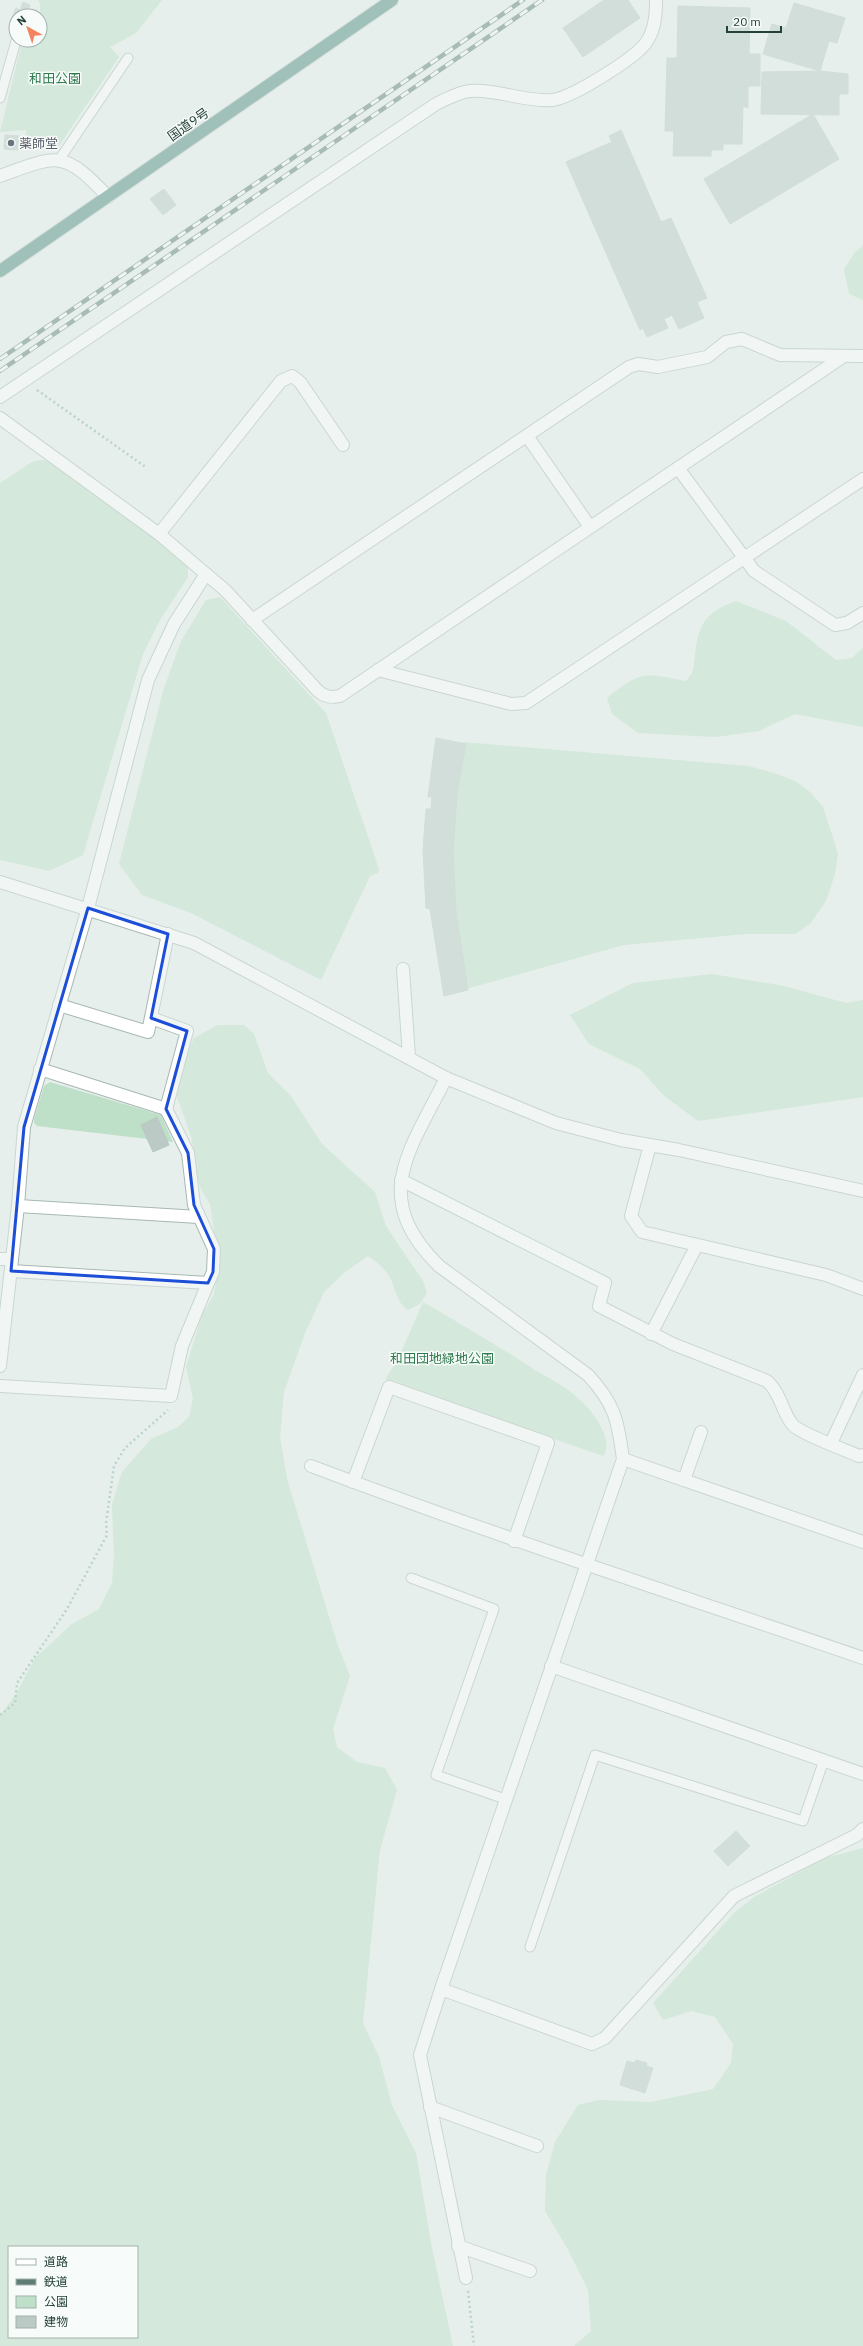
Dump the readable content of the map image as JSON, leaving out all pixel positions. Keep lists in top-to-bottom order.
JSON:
{
  "streets": {
    "highway": ["国道9号"]
  },
  "parks": ["和田公園", "和田団地緑地公園"],
  "places": ["薬師堂"],
  "legend": [
    "道路",
    "鉄道",
    "公園",
    "建物"
  ],
  "scale_bar": "20 m",
  "north": "top left"
}
